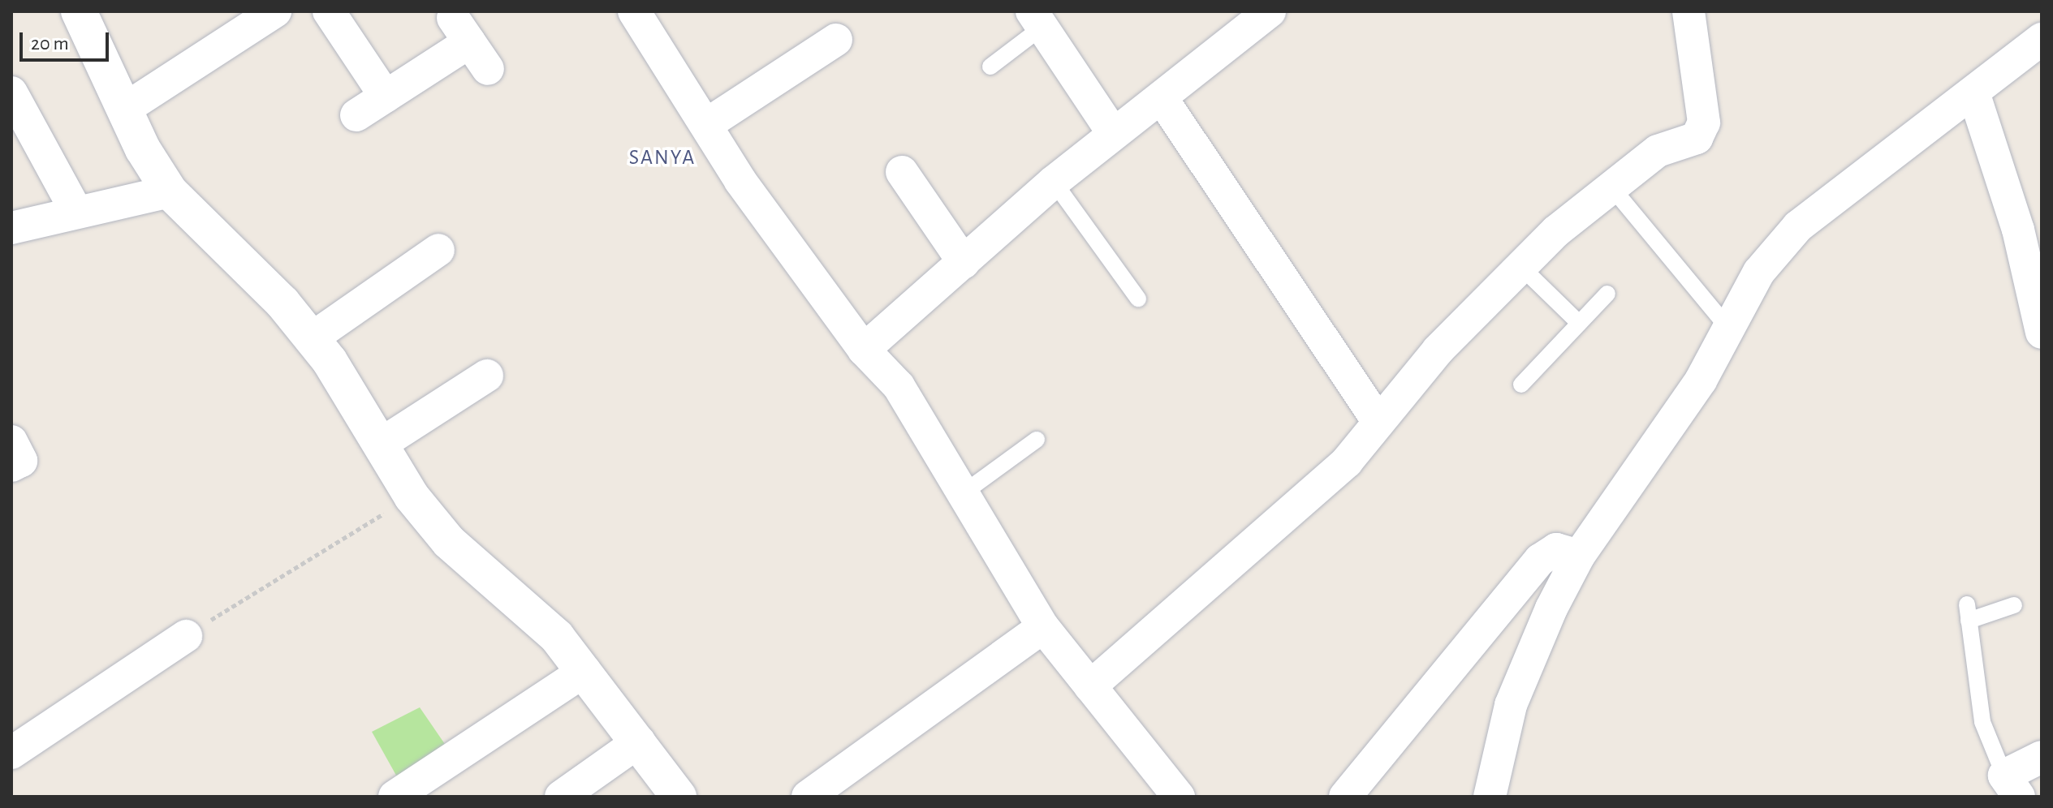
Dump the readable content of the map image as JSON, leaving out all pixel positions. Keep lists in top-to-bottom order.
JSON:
{
  "districts": ["SANYA"],
  "scale_bar": "20 m"
}
